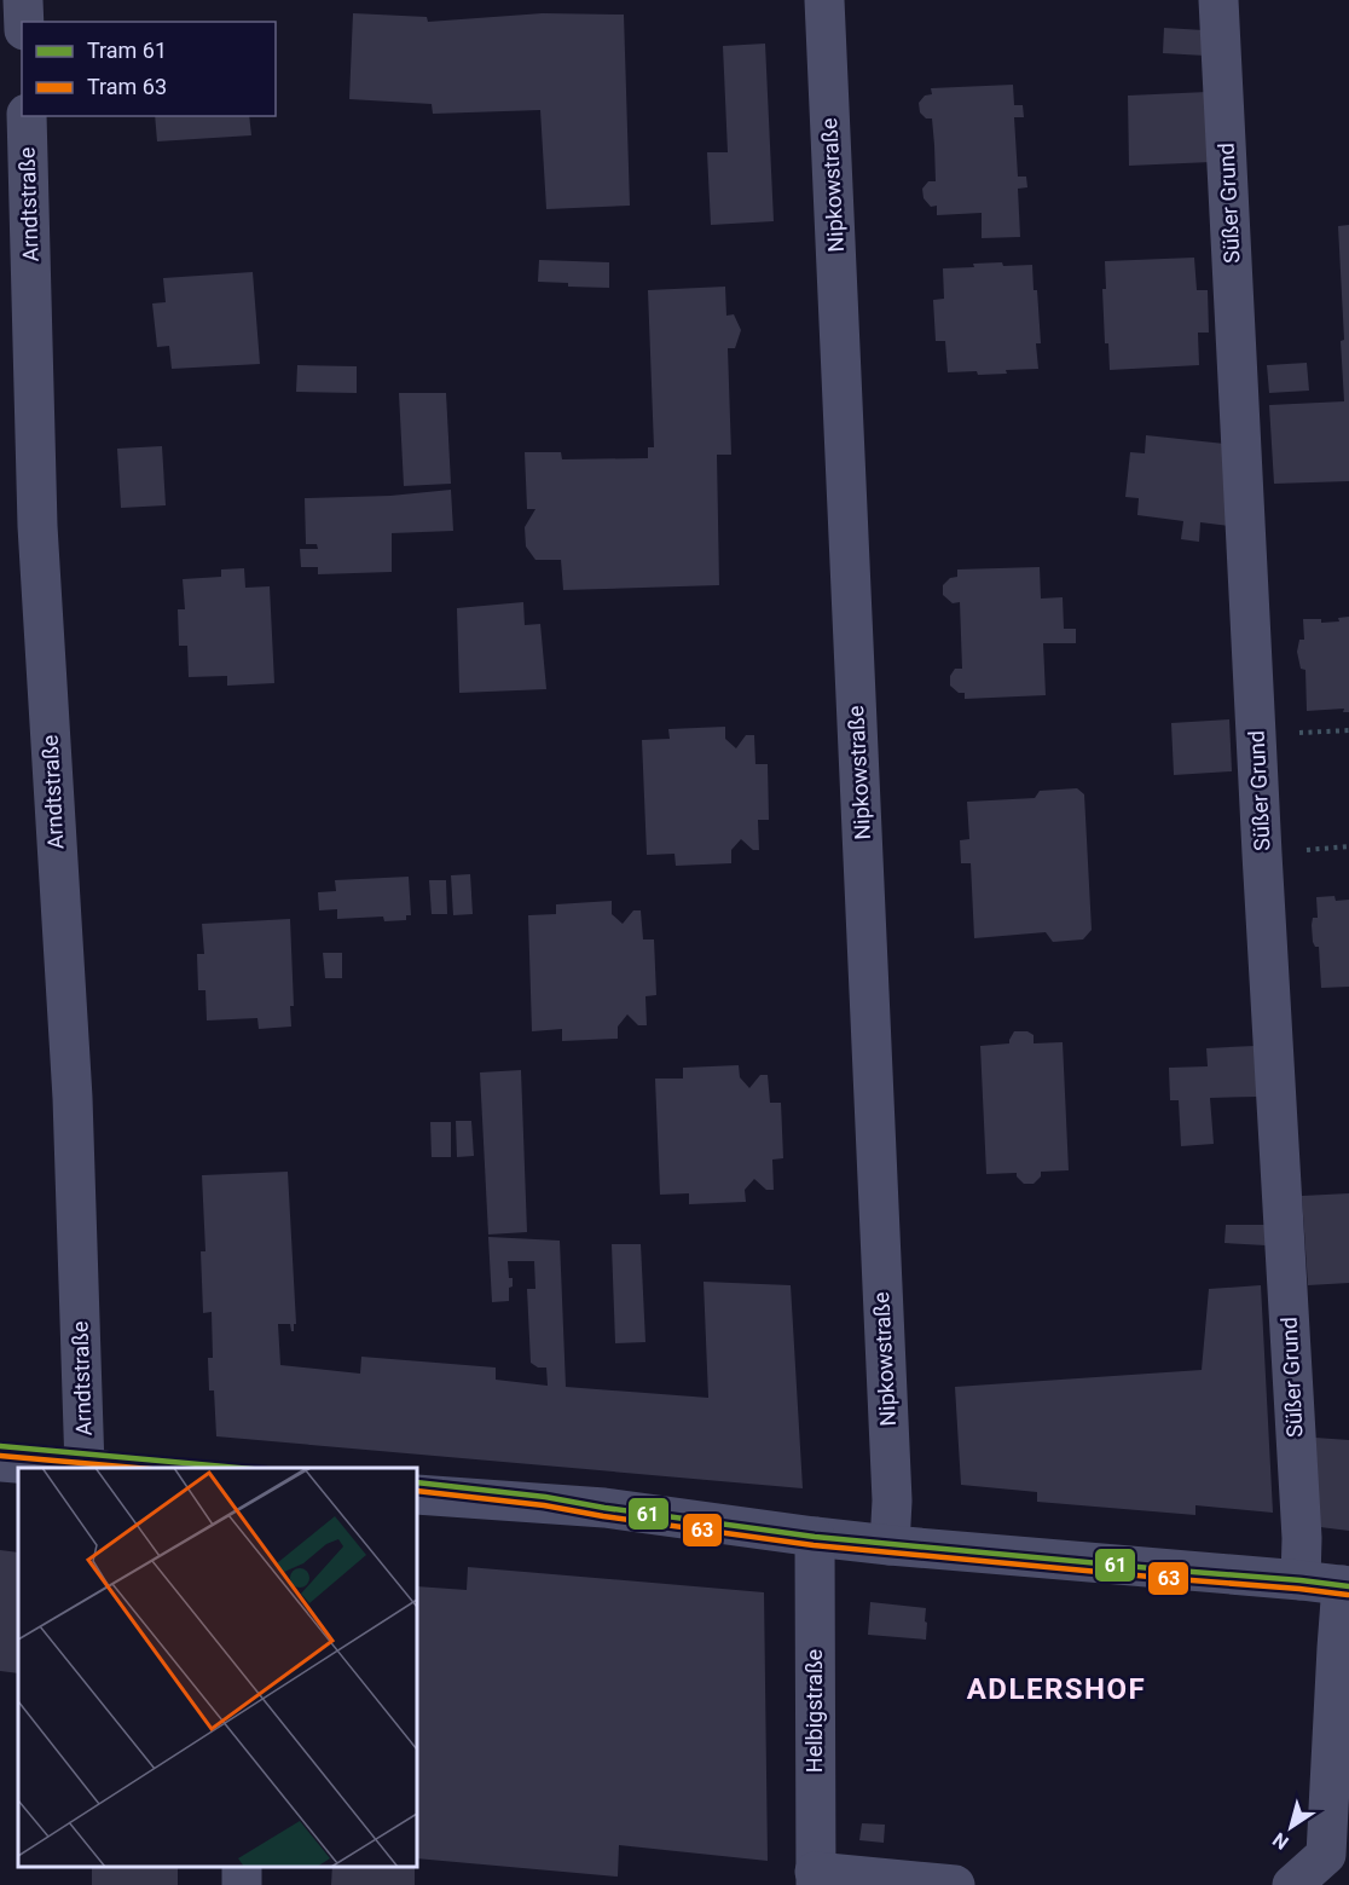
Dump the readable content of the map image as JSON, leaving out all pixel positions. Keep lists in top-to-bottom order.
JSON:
{
  "streets": {
    "street": [
      "Nipkowstraße",
      "Süßer Grund",
      "Arndtstraße",
      "Helbigstraße"
    ]
  },
  "districts": ["ADLERSHOF"],
  "lines": ["tram line 61", "tram line 63"],
  "legend": ["Tram 61", "Tram 63"],
  "north": "bottom left"
}
